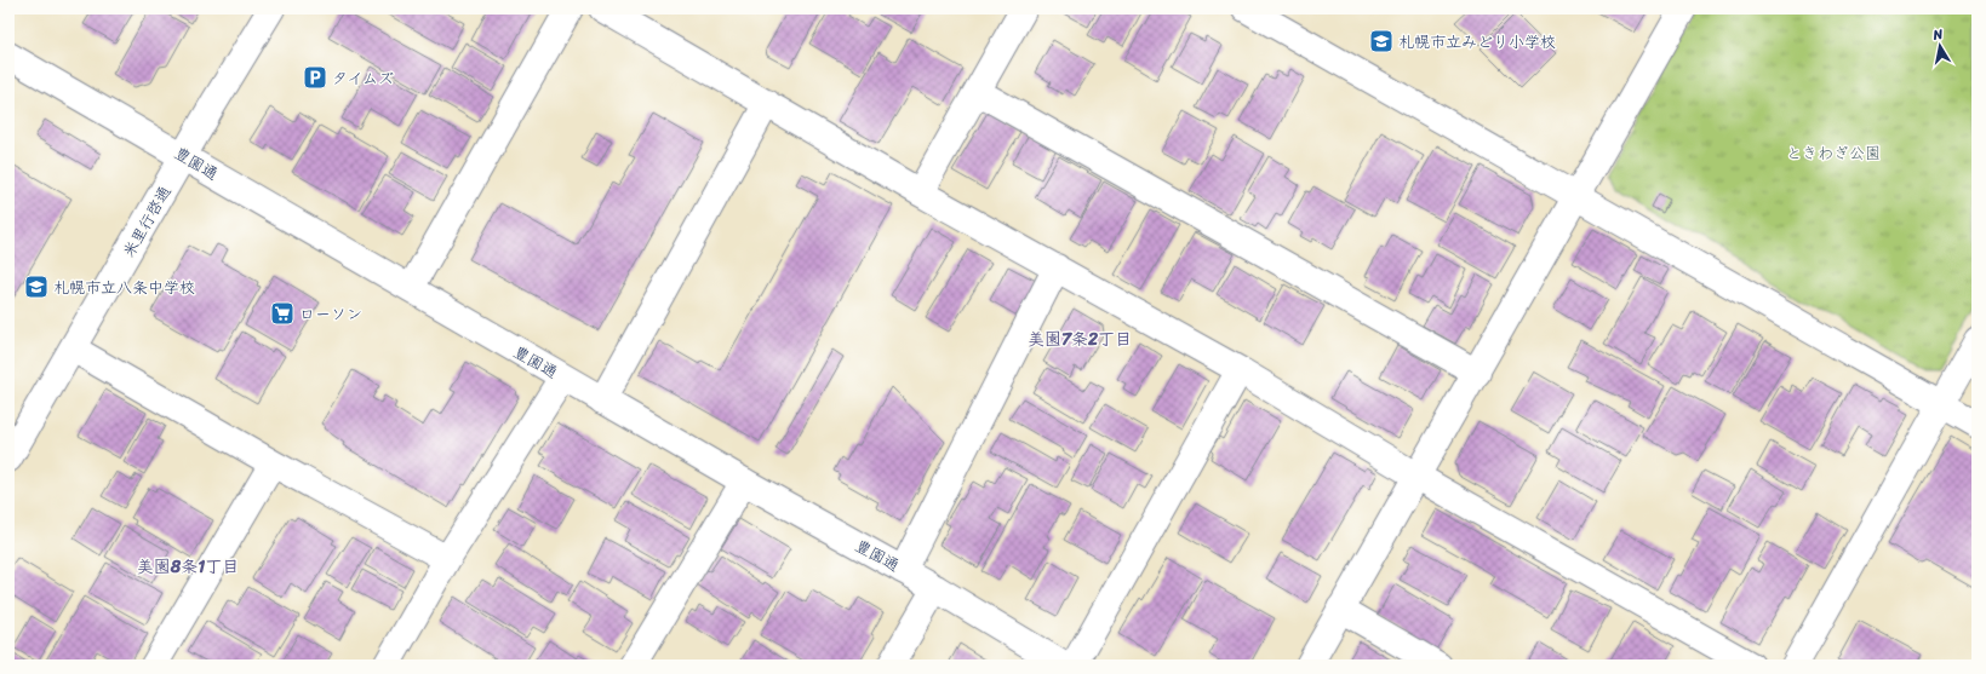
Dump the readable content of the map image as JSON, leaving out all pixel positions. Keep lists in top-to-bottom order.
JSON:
{
  "streets": {
    "street": ["豊園通", "米里行啓通"]
  },
  "crossings": [
    ["豊園通", "米里行啓通"]
  ],
  "districts": ["美園7条2丁目", "美園8条1丁目"],
  "parks": ["ときわぎ公園"],
  "places": {
    "school or university": ["札幌市立みどり小学校", "札幌市立八条中学校"],
    "parking": ["タイムズ"],
    "supermarket": ["ローソン"]
  },
  "north": "top"
}
